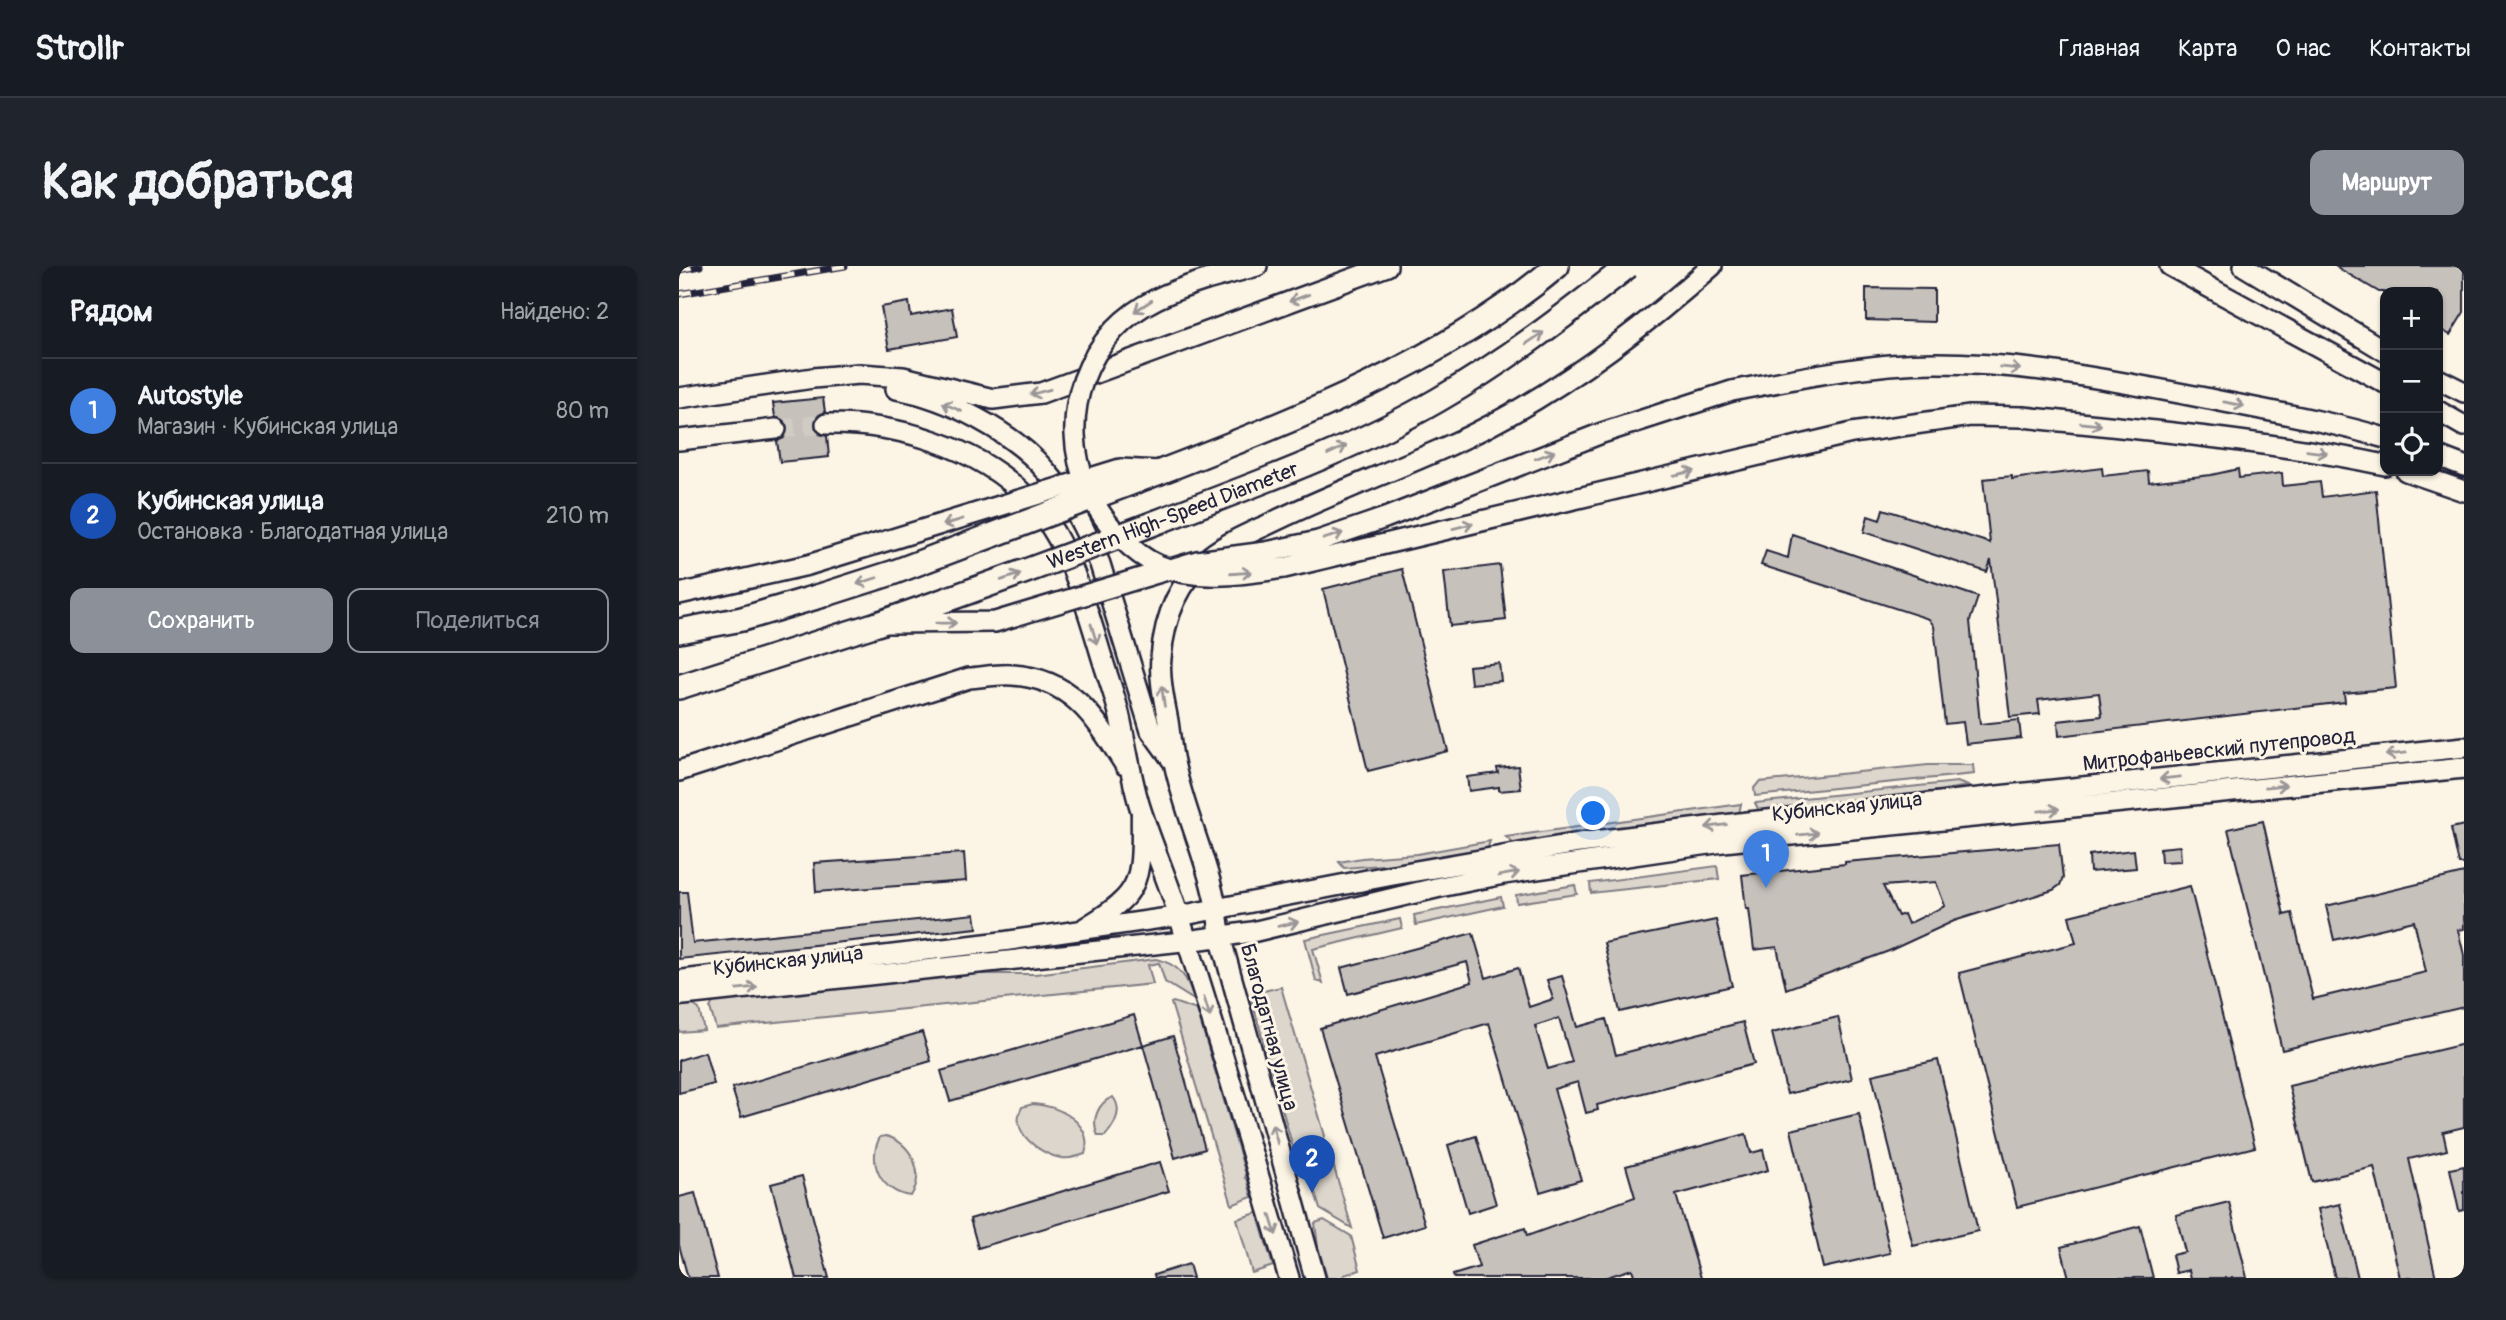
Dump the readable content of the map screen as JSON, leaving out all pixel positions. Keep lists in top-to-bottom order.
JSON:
{
  "streets": {
    "highway": ["Western High-Speed Diameter"],
    "main road": ["Митрофаньевский путепровод", "Кубинская улица", "Благодатная улица"]
  },
  "crossings": [
    ["Митрофаньевский путепровод", "Кубинская улица"],
    ["Кубинская улица", "Благодатная улица"]
  ],
  "page": {
    "header": "Strollr",
    "nav": [
      "Главная",
      "Карта",
      "О нас",
      "Контакты"
    ],
    "buttons": [
      "Маршрут",
      ["Сохранить", "Поделиться"]
    ],
    "title": "Как добраться",
    "heading": ["Рядом", "Найдено: 2"],
    "map_buttons": ["+", "−"],
    "list": [
      {
        "mark": "1",
        "name": "Autostyle",
        "note": "Магазин · Кубинская улица",
        "value": "80 m"
      },
      {
        "mark": "2",
        "name": "Кубинская улица",
        "note": "Остановка · Благодатная улица",
        "value": "210 m"
      }
    ],
    "pins": ["1", "2"]
  }
}
